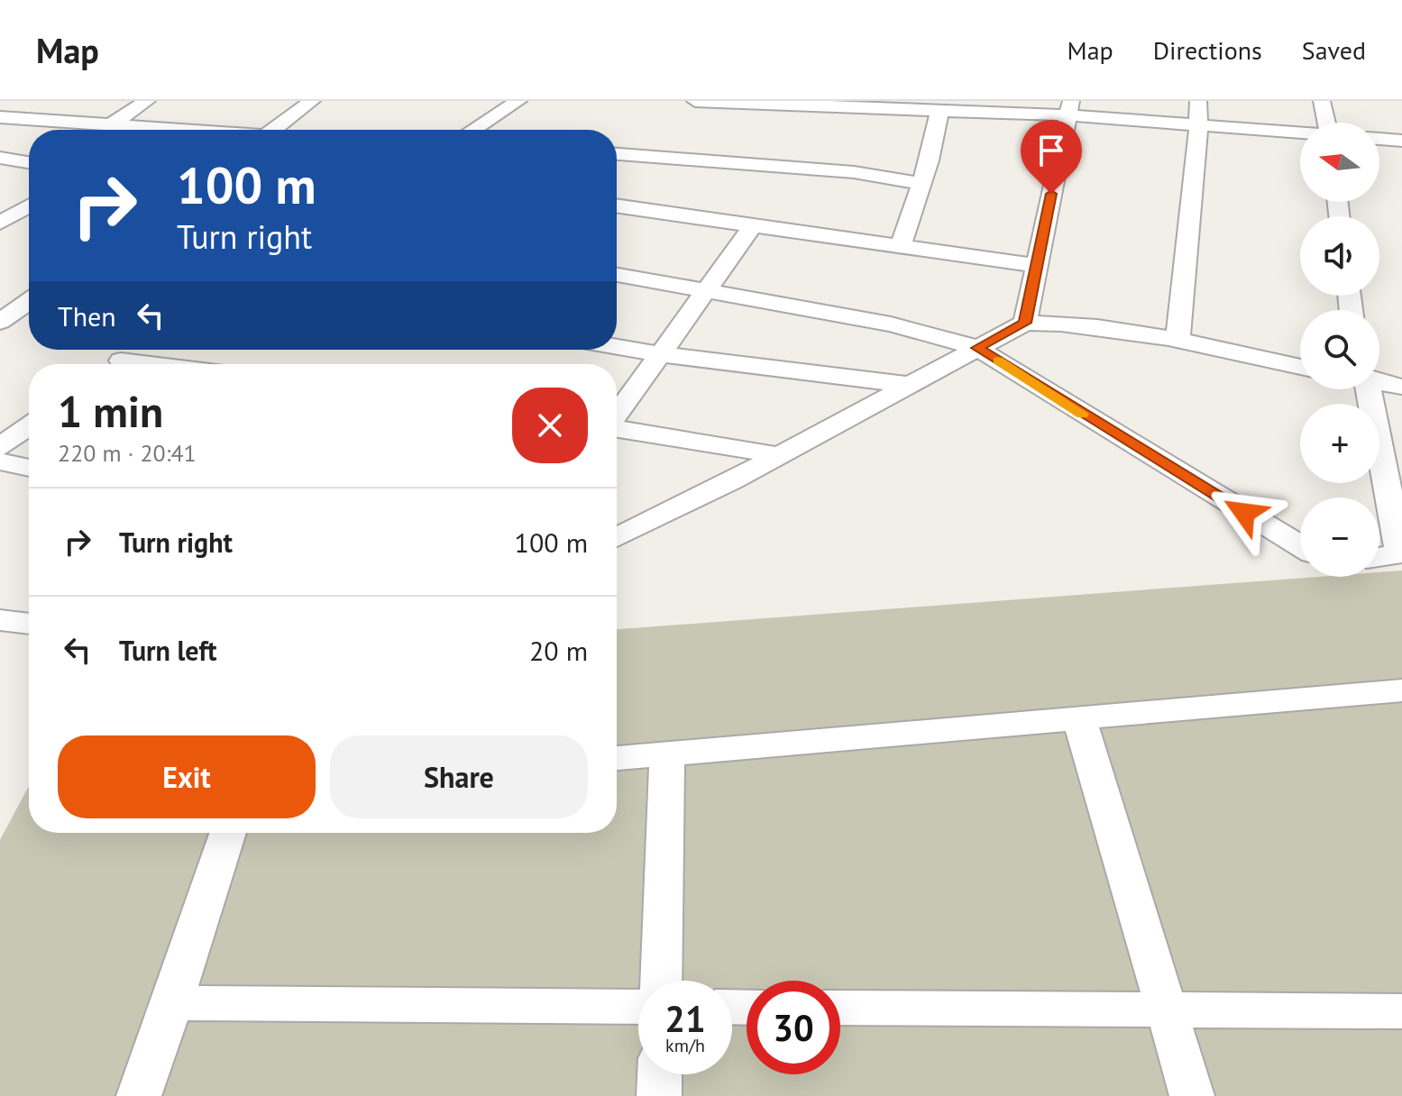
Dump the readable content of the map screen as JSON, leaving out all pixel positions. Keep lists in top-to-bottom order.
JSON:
{
  "north": "left",
  "page": {
    "header": "Map",
    "nav": ["Map", "Directions", "Saved"],
    "map_buttons": ["+", "−"],
    "turn": ["100 m", "Turn right"],
    "then": "Then",
    "heading": ["1 min", "220 m · 20:41"],
    "list": [
      {
        "name": "Turn right",
        "value": "100 m"
      },
      {
        "name": "Turn left",
        "value": "20 m"
      }
    ],
    "buttons": ["Exit", "Share"],
    "speed": "21 km/h",
    "limit": "30"
  }
}
